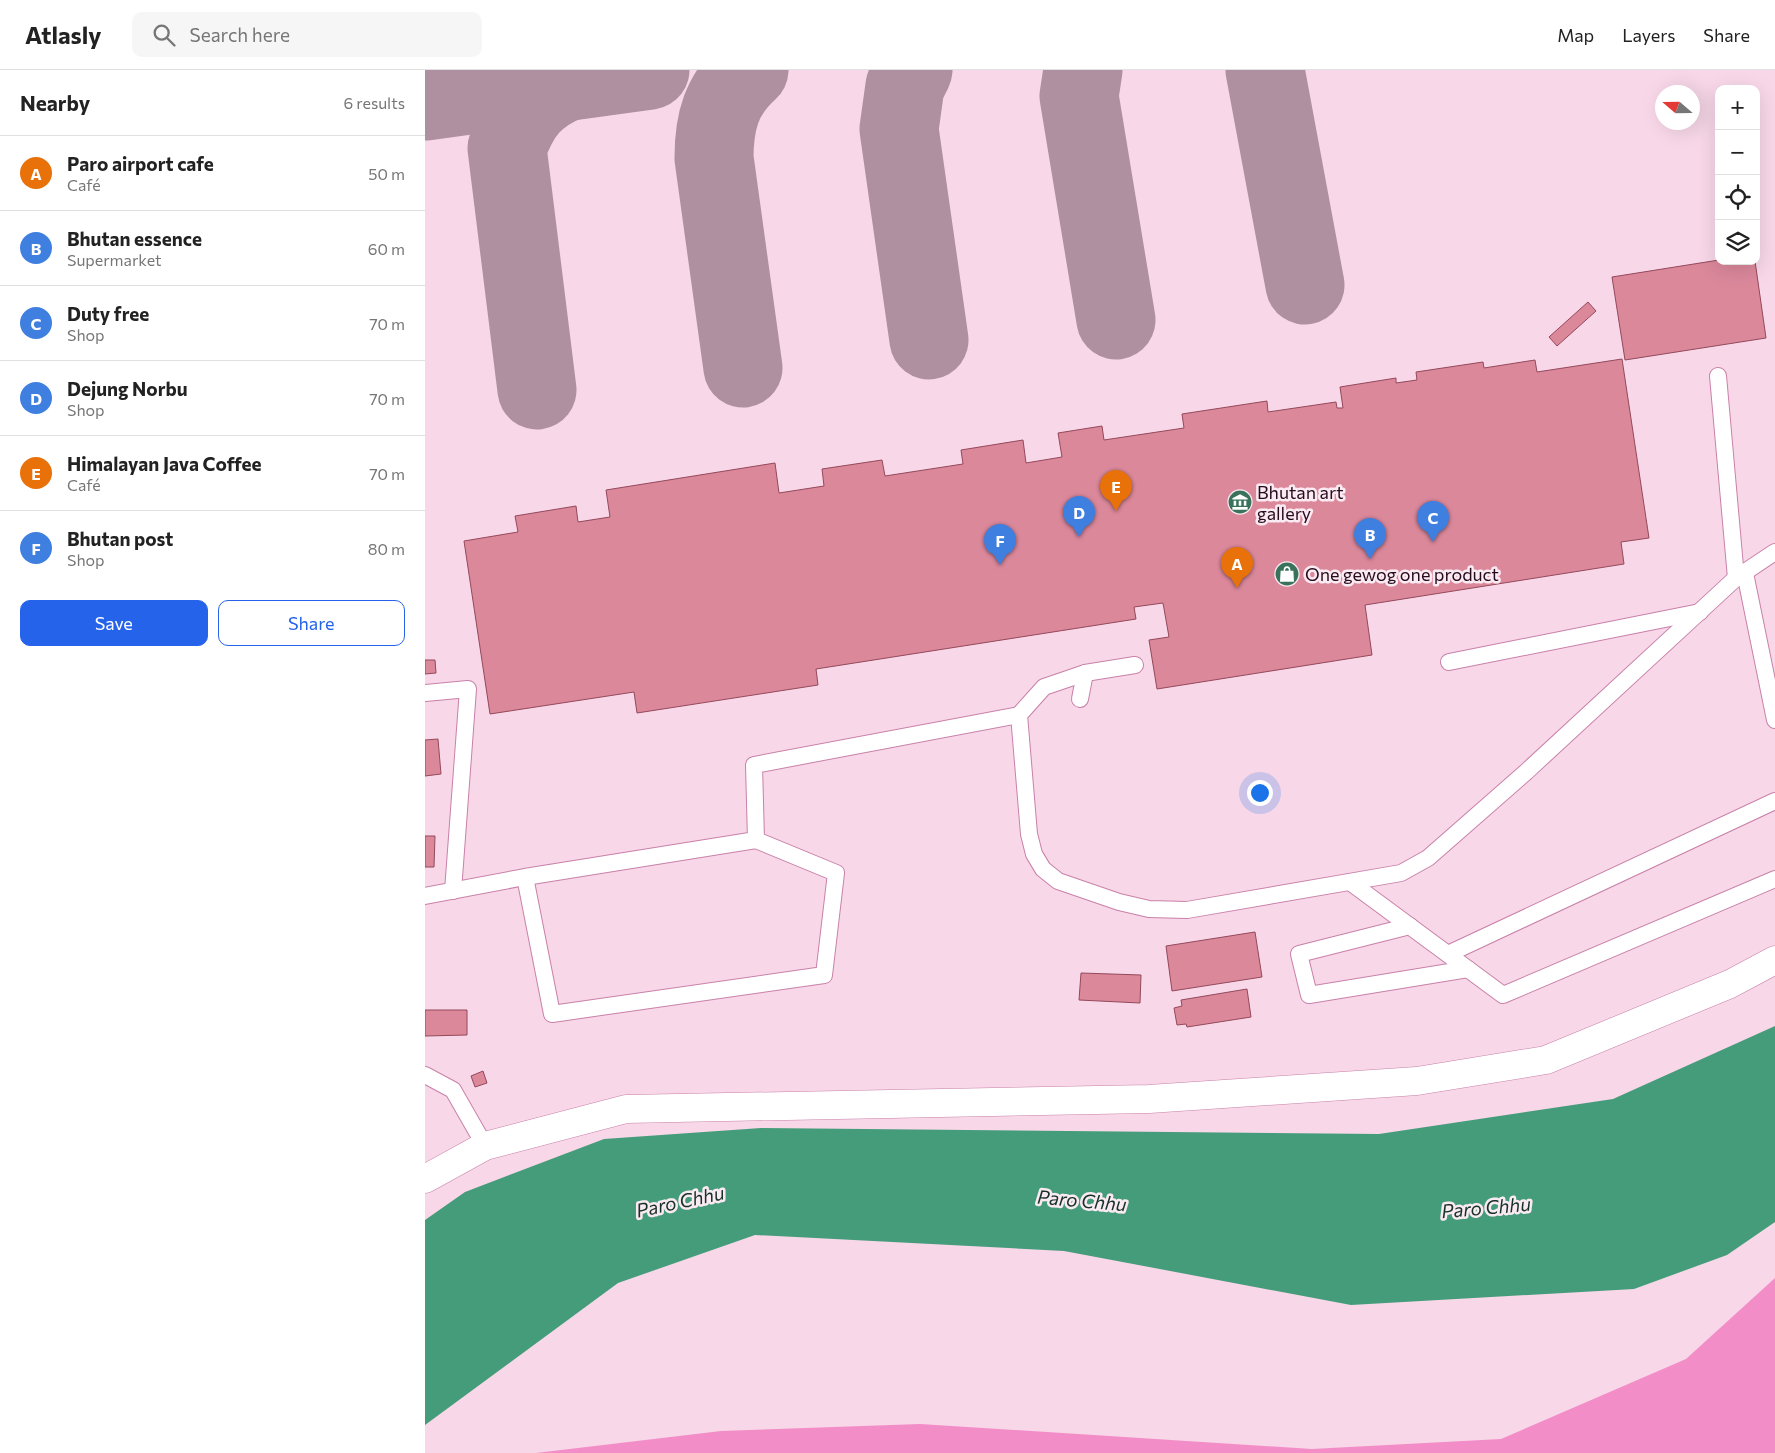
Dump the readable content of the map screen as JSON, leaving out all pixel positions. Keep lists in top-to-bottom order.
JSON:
{
  "water": ["Paro Chhu"],
  "places": {
    "museum": ["Bhutan art gallery"],
    "shop": ["One gewog one product"]
  },
  "north": "left",
  "page": {
    "header": "Atlasly",
    "search": "Search here",
    "nav": ["Map", "Layers", "Share"],
    "heading": ["Nearby", "6 results"],
    "map_buttons": ["+", "−"],
    "list": [
      {
        "mark": "A",
        "name": "Paro airport cafe",
        "note": "Café",
        "value": "50 m"
      },
      {
        "mark": "B",
        "name": "Bhutan essence",
        "note": "Supermarket",
        "value": "60 m"
      },
      {
        "mark": "C",
        "name": "Duty free",
        "note": "Shop",
        "value": "70 m"
      },
      {
        "mark": "D",
        "name": "Dejung Norbu",
        "note": "Shop",
        "value": "70 m"
      },
      {
        "mark": "E",
        "name": "Himalayan Java Coffee",
        "note": "Café",
        "value": "70 m"
      },
      {
        "mark": "F",
        "name": "Bhutan post",
        "note": "Shop",
        "value": "80 m"
      }
    ],
    "pins": [
      "E",
      "D",
      "C",
      "B",
      "F",
      "A"
    ],
    "buttons": ["Save", "Share"]
  }
}
